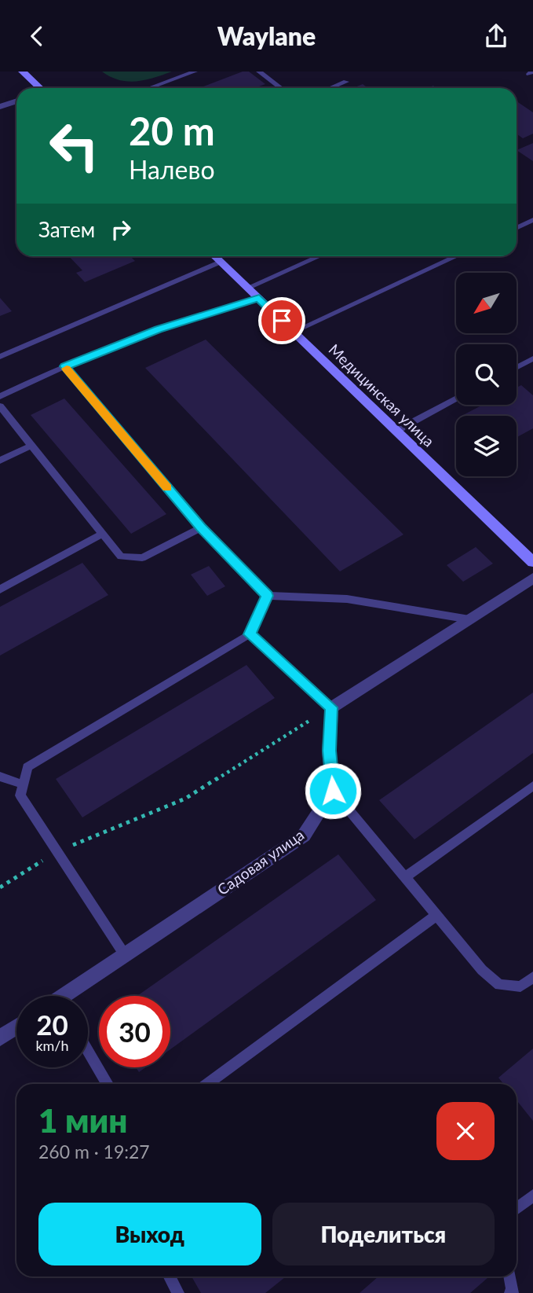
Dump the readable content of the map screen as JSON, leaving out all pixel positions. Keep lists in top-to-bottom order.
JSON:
{
  "streets": {
    "main road": ["Медицинская улица"],
    "street": ["Садовая улица"]
  },
  "north": "bottom left",
  "page": {
    "header": "Waylane",
    "turn": ["20 m", "Налево"],
    "then": "Затем",
    "speed": "20 km/h",
    "limit": "30",
    "heading": ["1 мин", "260 m · 19:27"],
    "buttons": ["Выход", "Поделиться"]
  }
}
